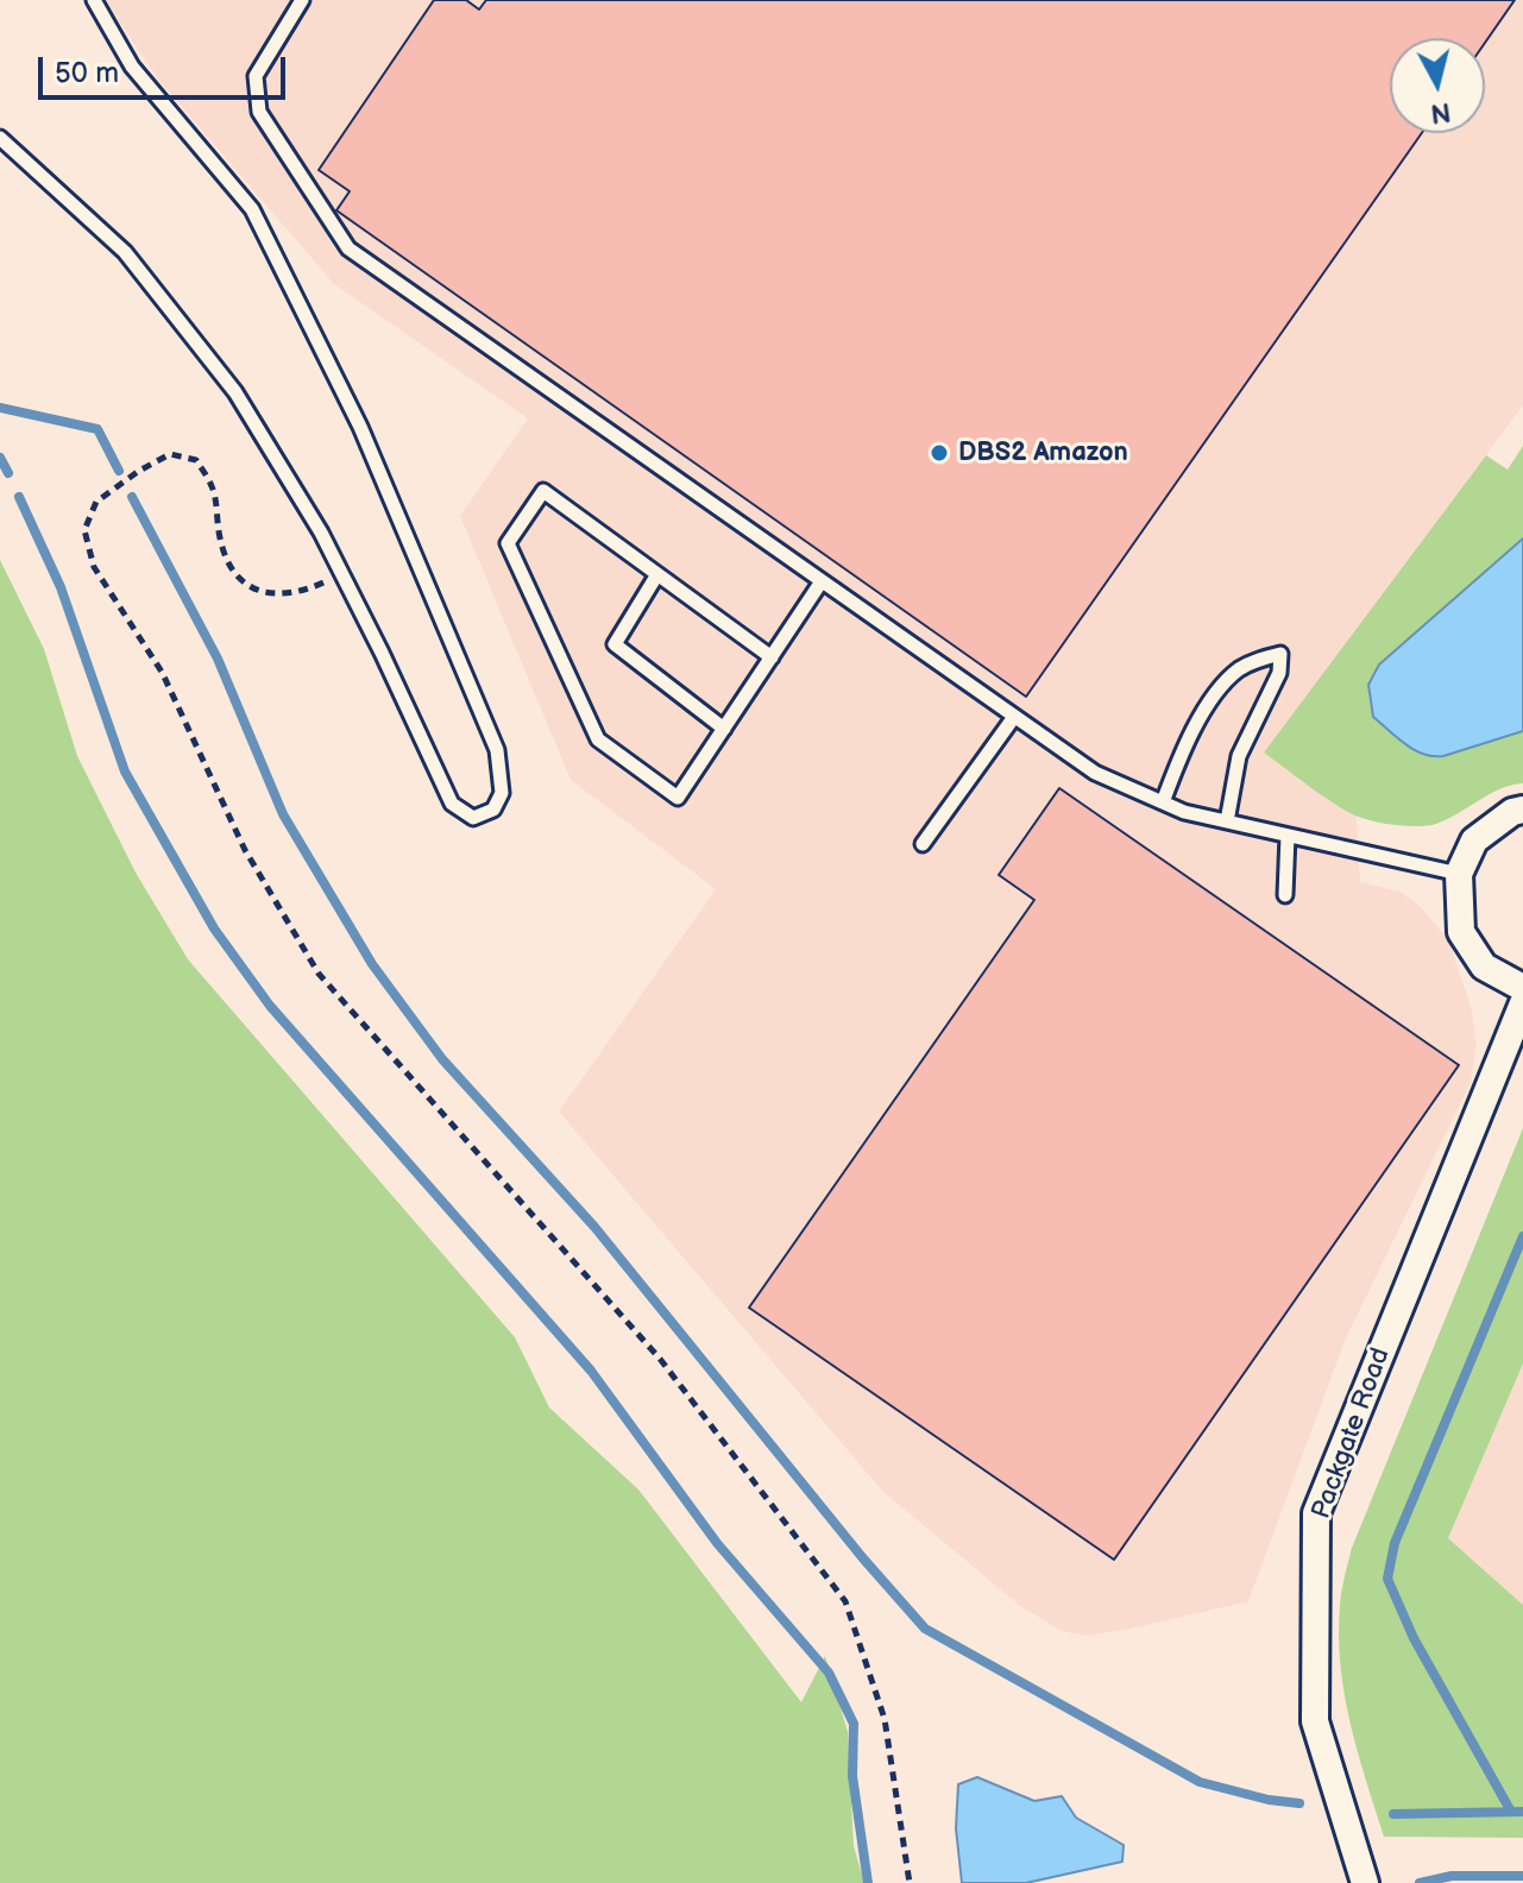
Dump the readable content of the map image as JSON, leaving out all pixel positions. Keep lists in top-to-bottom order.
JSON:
{
  "streets": {
    "street": ["Packgate Road"]
  },
  "places": ["DBS2 Amazon"],
  "scale_bar": "50 m",
  "north": "bottom"
}
